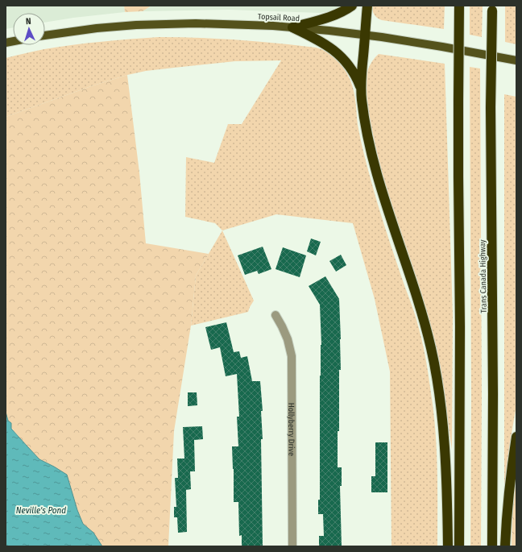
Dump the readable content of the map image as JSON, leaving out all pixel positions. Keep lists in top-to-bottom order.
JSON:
{
  "streets": {
    "highway": ["Trans Canada Highway"],
    "main road": ["Topsail Road"],
    "street": ["Hollyberry Drive"]
  },
  "water": ["Neville's Pond"],
  "north": "top"
}
